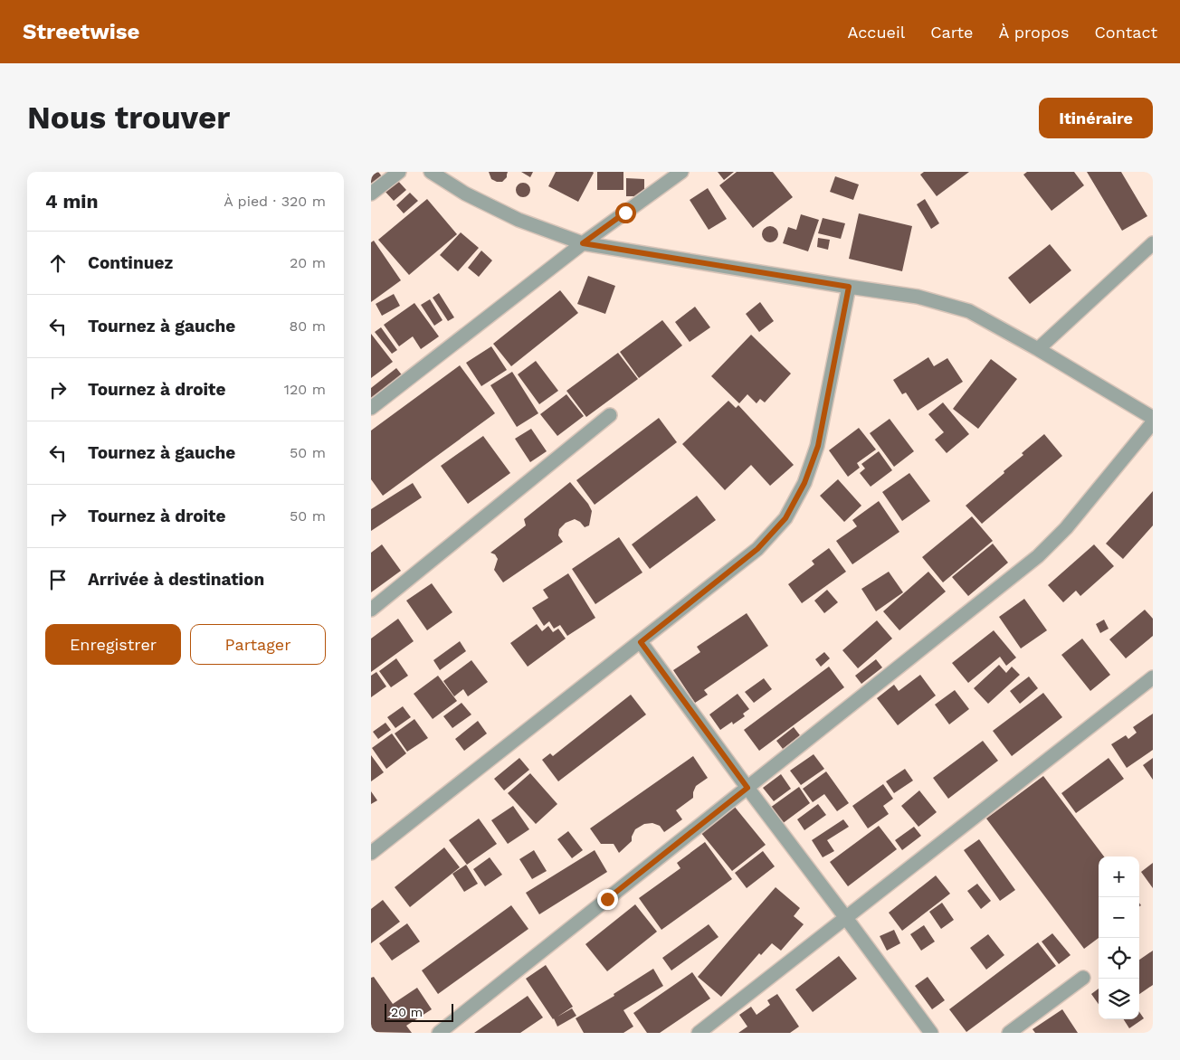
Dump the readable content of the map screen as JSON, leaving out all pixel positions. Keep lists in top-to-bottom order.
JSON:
{
  "scale_bar": "20 m",
  "page": {
    "header": "Streetwise",
    "nav": [
      "Accueil",
      "Carte",
      "À propos",
      "Contact"
    ],
    "buttons": [
      "Itinéraire",
      ["Enregistrer", "Partager"]
    ],
    "title": "Nous trouver",
    "heading": ["4 min", "À pied · 320 m"],
    "list": [
      ["Continuez", "20 m"],
      ["Tournez à gauche", "80 m"],
      ["Tournez à droite", "120 m"],
      ["Tournez à gauche", "50 m"],
      ["Tournez à droite", "50 m"],
      "Arrivée à destination"
    ],
    "map_buttons": ["+", "−"],
    "scale": "20 m"
  }
}
